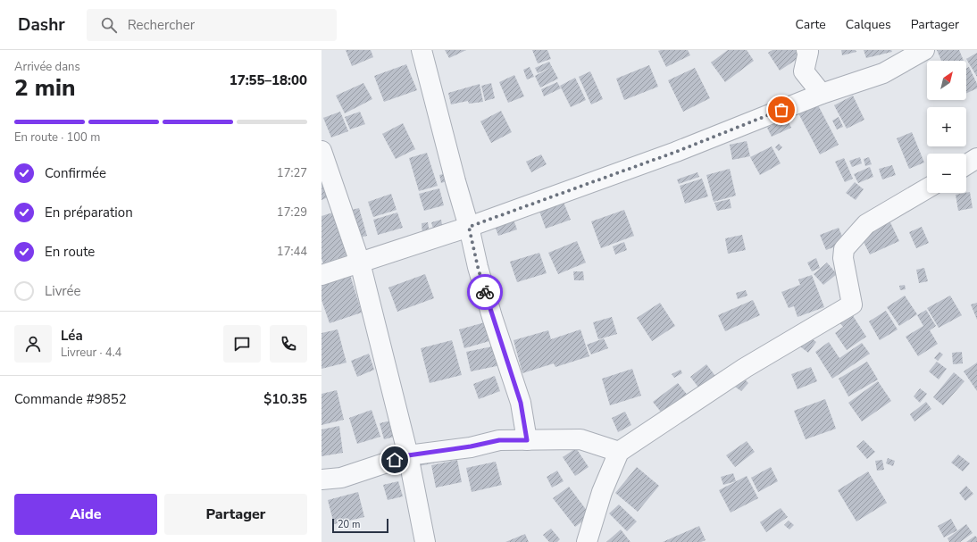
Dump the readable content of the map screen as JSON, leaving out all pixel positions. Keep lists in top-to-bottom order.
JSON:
{
  "scale_bar": "20 m",
  "north": "top right",
  "page": {
    "header": "Dashr",
    "search": "Rechercher",
    "nav": ["Carte", "Calques", "Partager"],
    "heading": ["2 min", "Arrivée dans", "17:55–18:00"],
    "panel": [
      "Léa",
      "Livreur · 4.4",
      "Commande #9852",
      "$10.35"
    ],
    "map_buttons": ["+", "−"],
    "bar": "En route · 100 m",
    "list": [
      ["Confirmée", "17:27"],
      ["En préparation", "17:29"],
      ["En route", "17:44"],
      "Livrée"
    ],
    "buttons": ["Aide", "Partager"],
    "scale": "20 m"
  }
}
